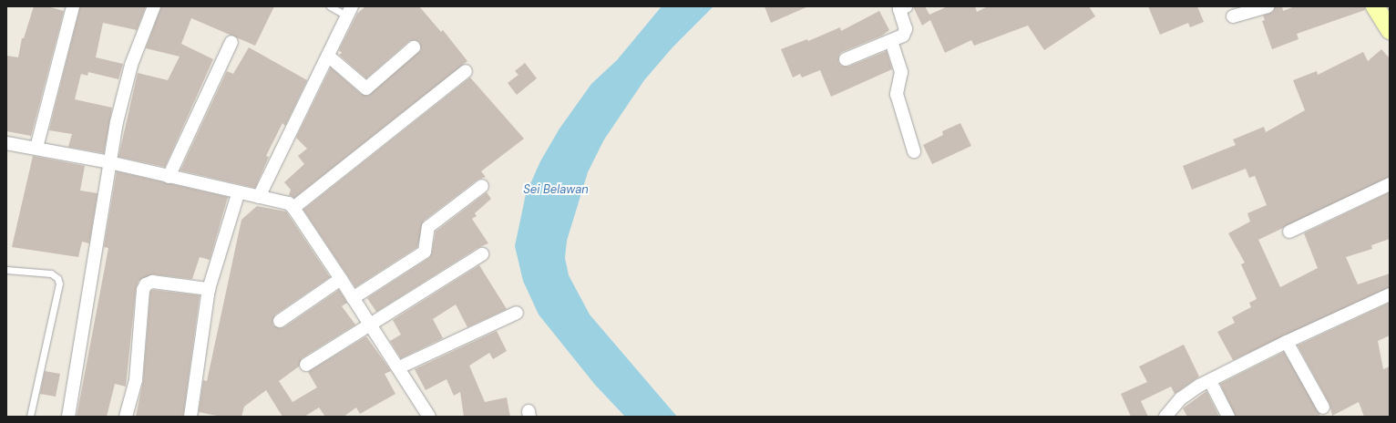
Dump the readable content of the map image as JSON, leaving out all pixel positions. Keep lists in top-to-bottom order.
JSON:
{
  "water": ["Sei Belawan"]
}
